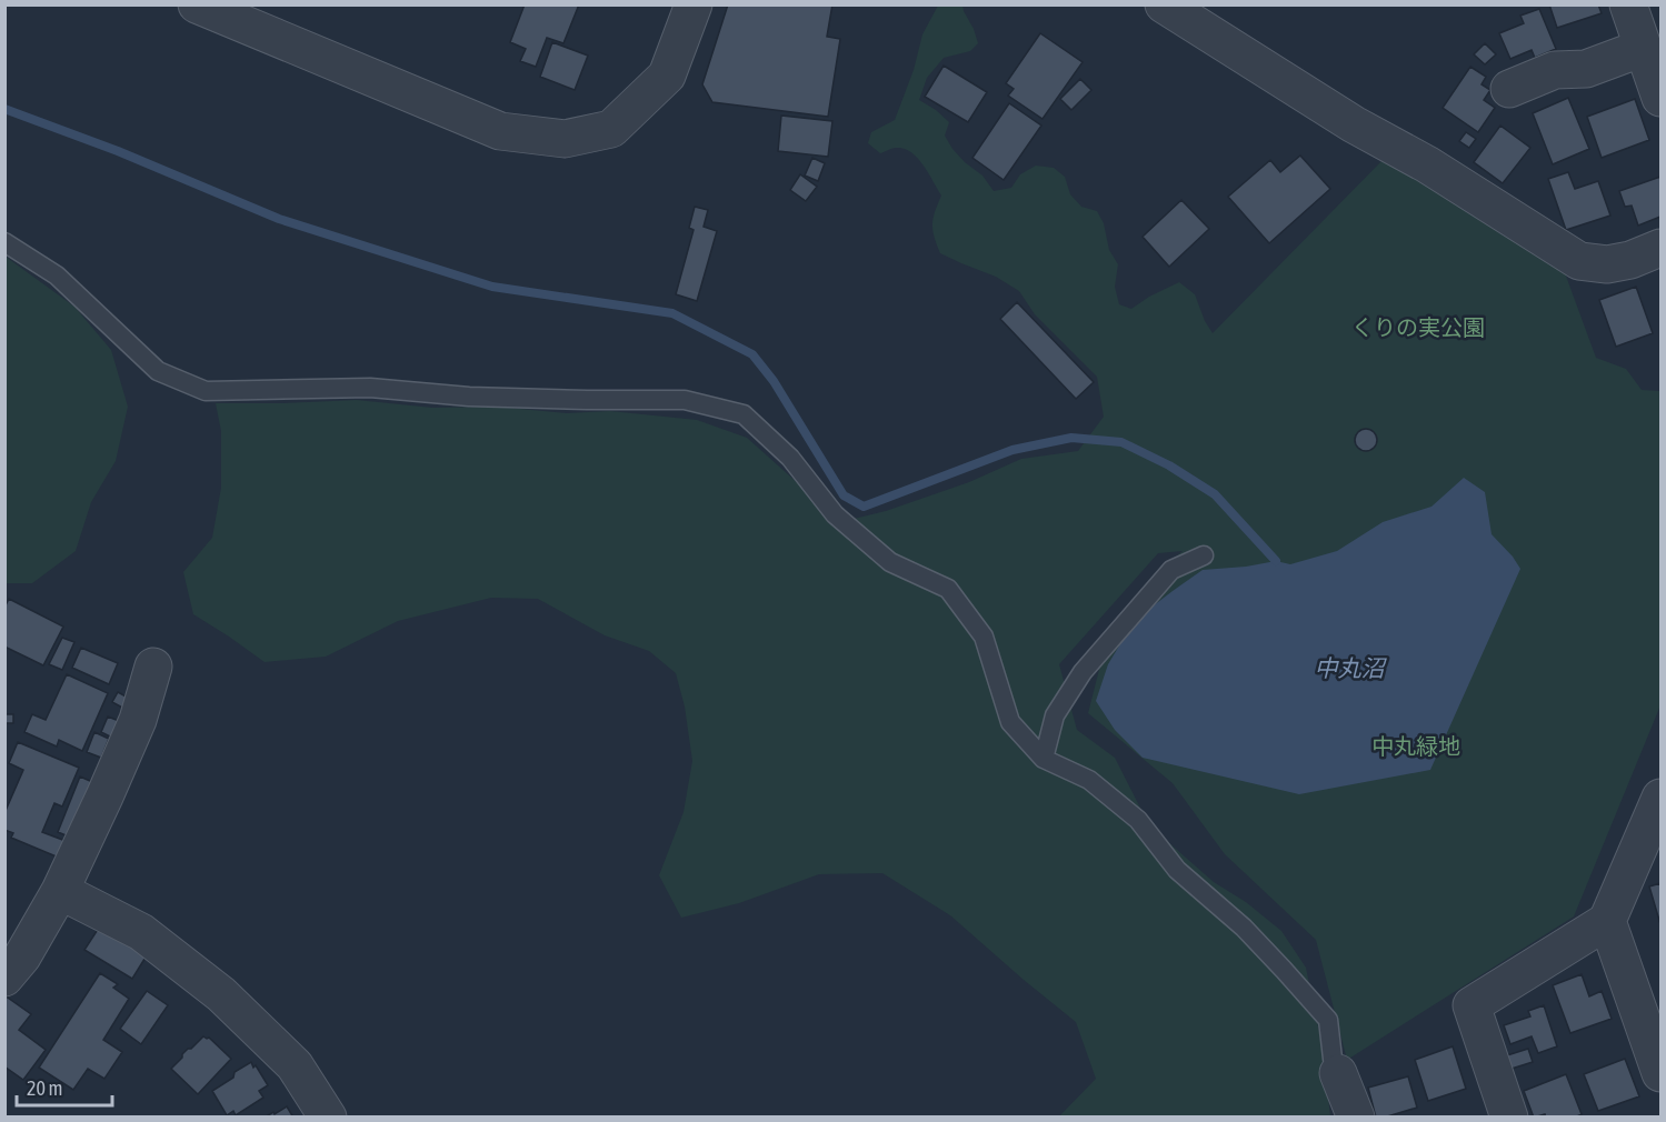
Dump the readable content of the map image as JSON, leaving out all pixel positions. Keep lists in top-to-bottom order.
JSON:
{
  "water": ["中丸沼"],
  "parks": ["くりの実公園", "中丸緑地"],
  "scale_bar": "20 m"
}
